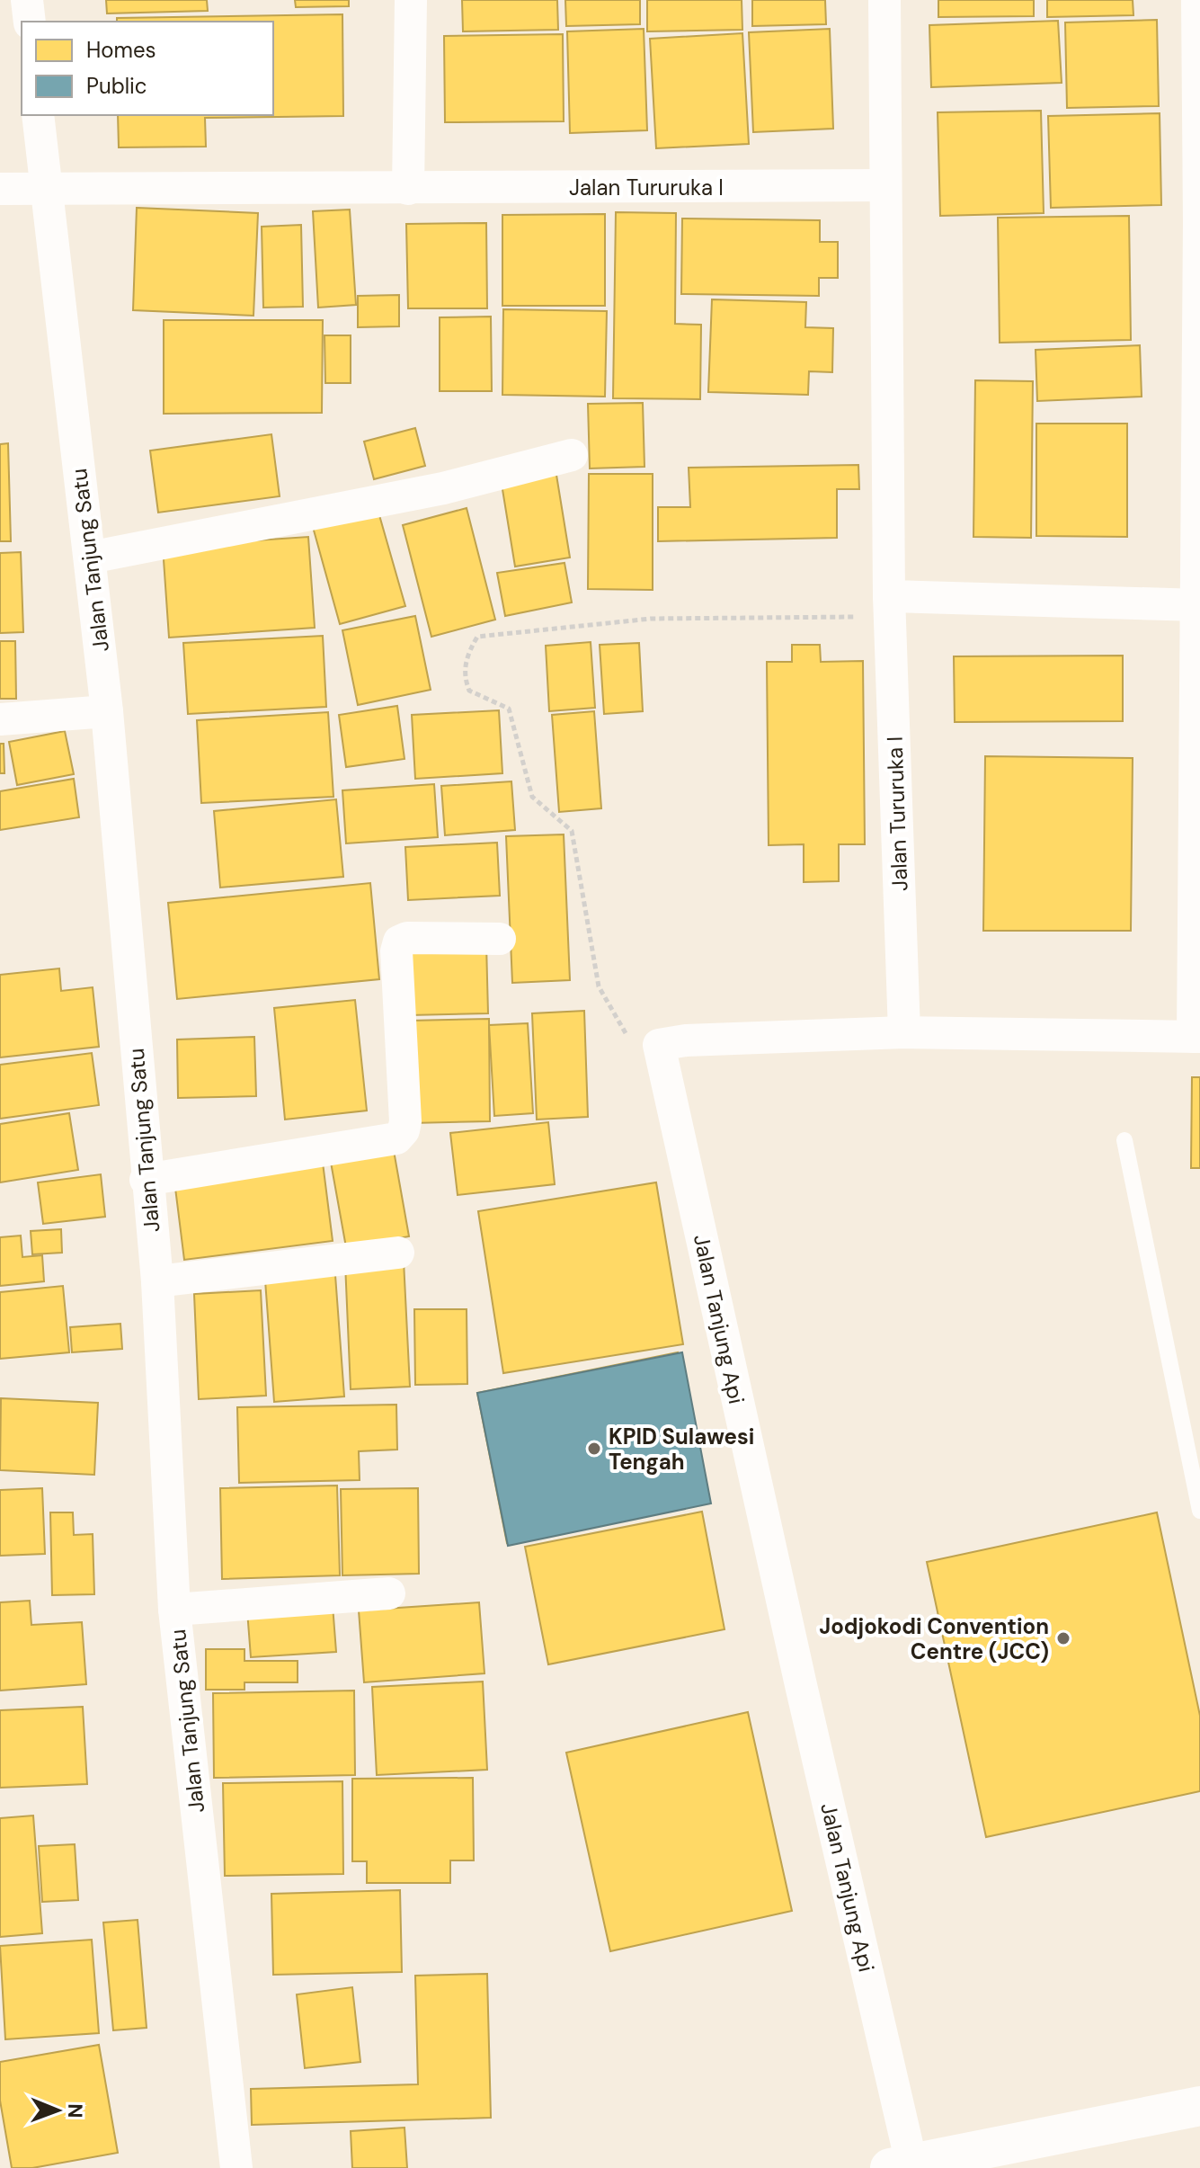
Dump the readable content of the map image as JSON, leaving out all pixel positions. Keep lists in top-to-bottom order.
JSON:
{
  "streets": {
    "street": ["Jalan Tururuka I", "Jalan Tanjung Satu", "Jalan Tanjung Api"]
  },
  "crossings": [
    ["Jalan Tururuka I", "Jalan Tanjung Satu"]
  ],
  "places": ["KPID Sulawesi Tengah", "Jodjokodi Convention Centre (JCC)"],
  "legend": ["Homes", "Public"],
  "north": "right"
}
